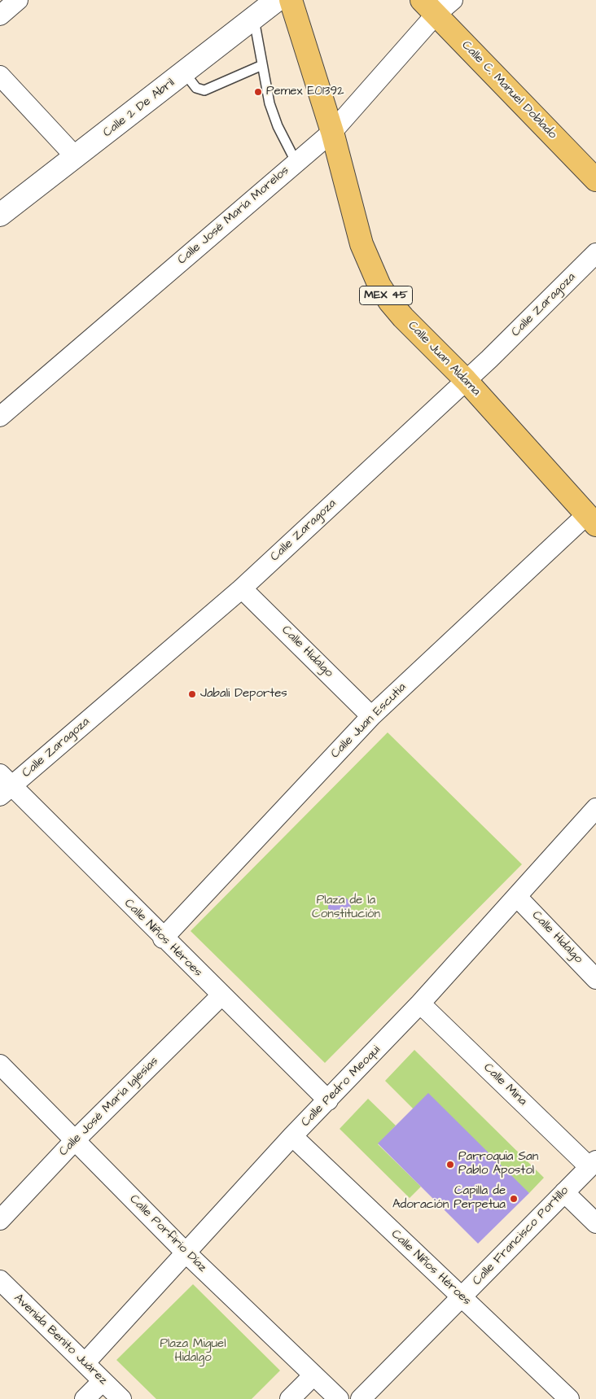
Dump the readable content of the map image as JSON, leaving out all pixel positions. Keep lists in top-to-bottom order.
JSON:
{
  "streets": {
    "main road": ["Calle C. Manuel Doblado", "MEX 45", "Calle Juan Aldama"],
    "street": [
      "Calle 2 De Abril",
      "Calle José María Morelos",
      "Calle Zaragoza",
      "Calle Hidalgo",
      "Calle Juan Escutia",
      "Calle Niños Héroes",
      "Calle Mina",
      "Calle Pedro Meoqui",
      "Calle José María Iglesias",
      "Calle Porfirio Díaz",
      "Calle Francisco Portillo",
      "Avenida Benito Juárez"
    ]
  },
  "crossings": [
    ["Calle C. Manuel Doblado", "Calle José María Morelos"],
    ["Calle José María Morelos", "Calle Juan Aldama"],
    ["Calle Zaragoza", "Calle Juan Aldama"],
    ["Calle Zaragoza", "Calle Hidalgo"],
    ["Calle Zaragoza", "Calle Niños Héroes"],
    ["Calle Juan Aldama", "Calle Juan Escutia"],
    ["Calle Hidalgo", "Calle Juan Escutia"],
    ["Calle Hidalgo", "Calle Pedro Meoqui"],
    ["Calle Juan Escutia", "Calle Niños Héroes"],
    ["Calle Niños Héroes", "Calle Pedro Meoqui"],
    ["Calle Niños Héroes", "Calle José María Iglesias"],
    ["Calle Niños Héroes", "Calle Francisco Portillo"],
    ["Calle Mina", "Calle Pedro Meoqui"],
    ["Calle Mina", "Calle Francisco Portillo"],
    ["Calle Pedro Meoqui", "Calle Porfirio Díaz"],
    ["Calle Pedro Meoqui", "Avenida Benito Juárez"],
    ["Calle José María Iglesias", "Calle Porfirio Díaz"]
  ],
  "parks": ["Plaza de la Constitución", "Plaza Miguel Hidalgo"],
  "places": [
    "Pemex E01392",
    "Jabali Deportes",
    "Parroquia San Pablo Apostol",
    "Capilla de Adoración Perpetua"
  ]
}
